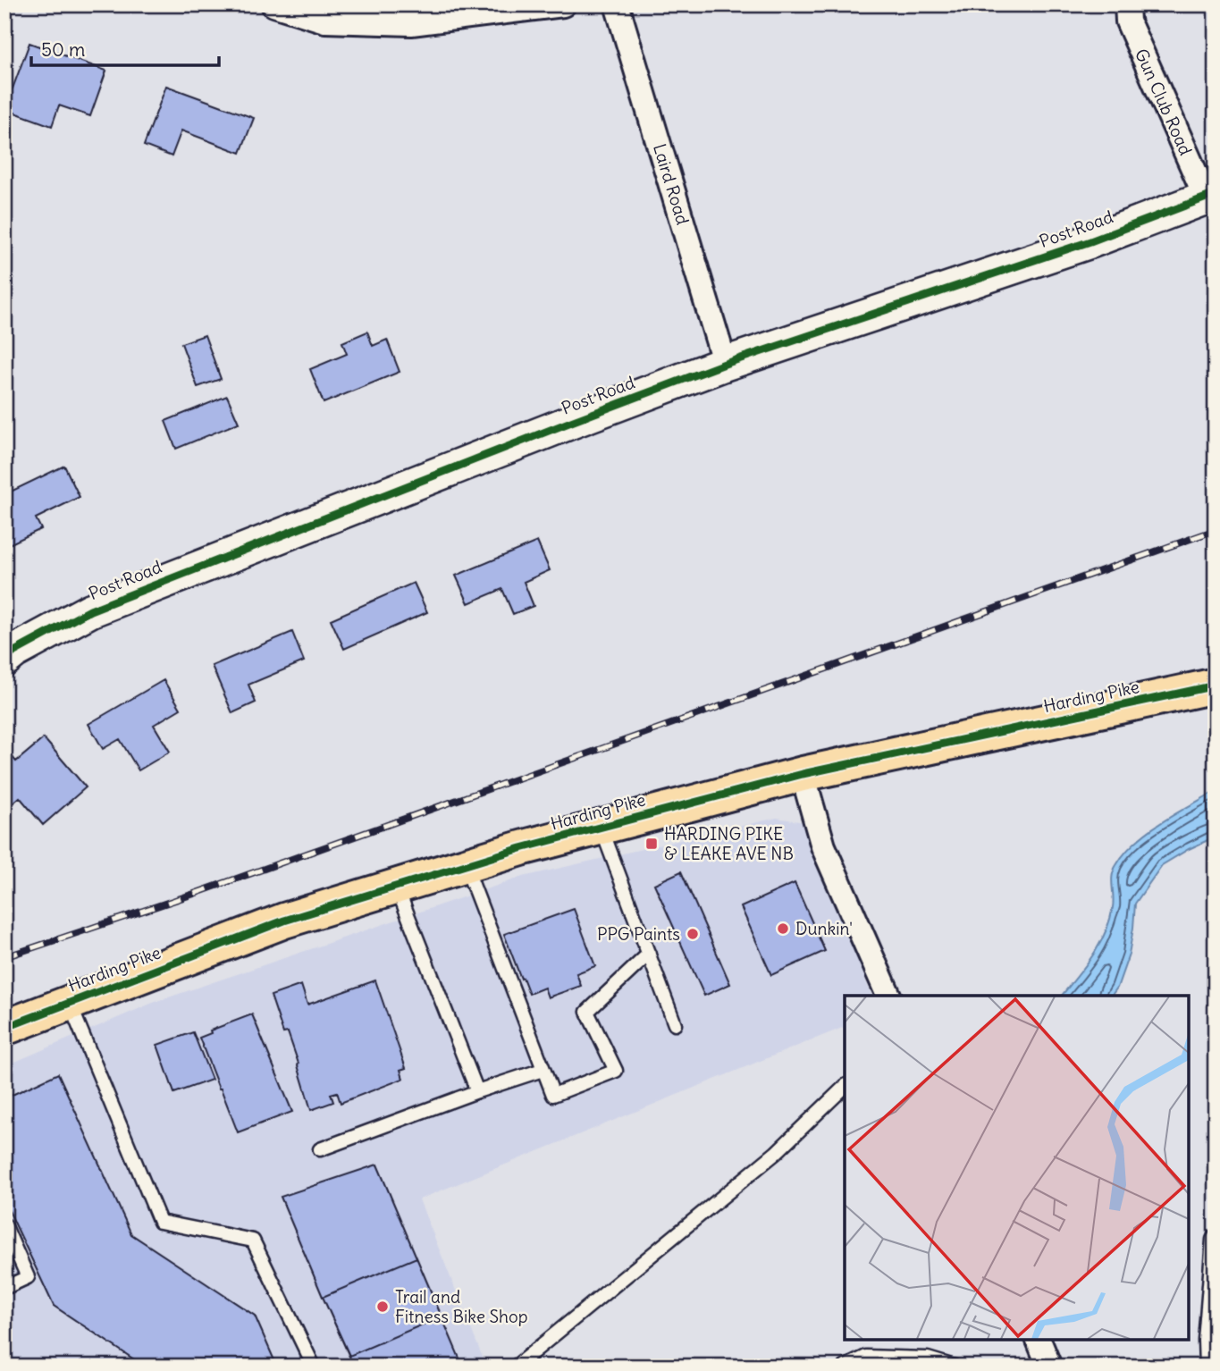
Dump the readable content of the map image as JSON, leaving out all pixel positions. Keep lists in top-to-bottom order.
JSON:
{
  "streets": {
    "main road": ["Harding Pike"],
    "street": ["Gun Club Road", "Laird Road", "Post Road"]
  },
  "crossings": [
    ["Gun Club Road", "Post Road"],
    ["Laird Road", "Post Road"]
  ],
  "places": {
    "transit": ["HARDING PIKE & LEAKE AVE NB"],
    "other": ["Dunkin'", "PPG Paints", "Trail and Fitness Bike Shop"]
  },
  "scale_bar": "50 m"
}
